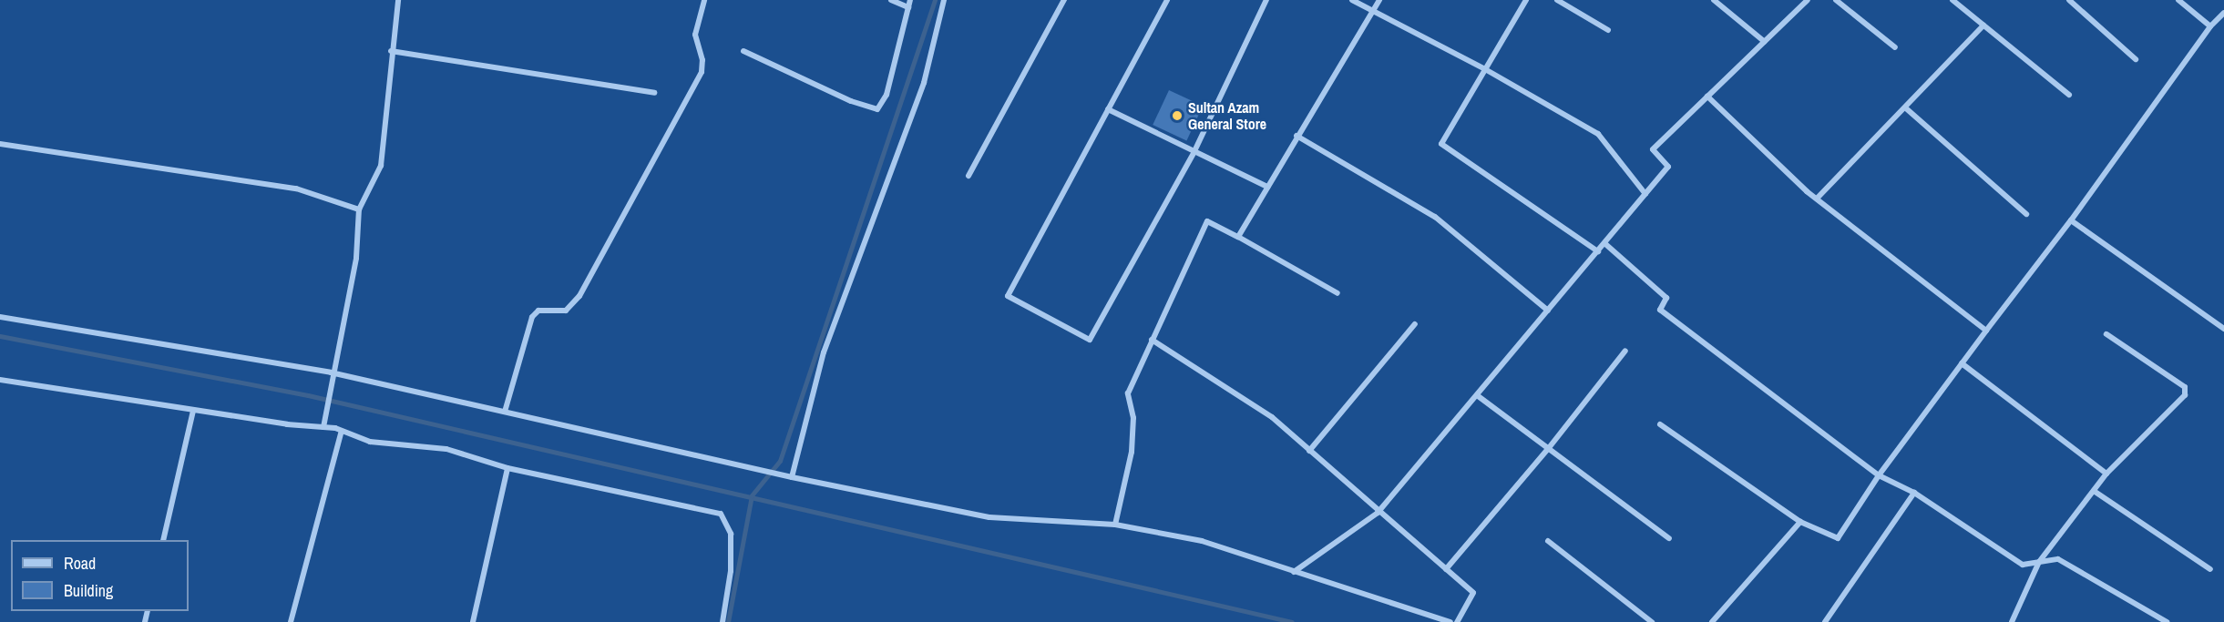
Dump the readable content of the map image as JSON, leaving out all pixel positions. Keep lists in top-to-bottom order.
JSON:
{
  "places": ["Sultan Azam General Store"],
  "legend": ["Road", "Building"]
}
